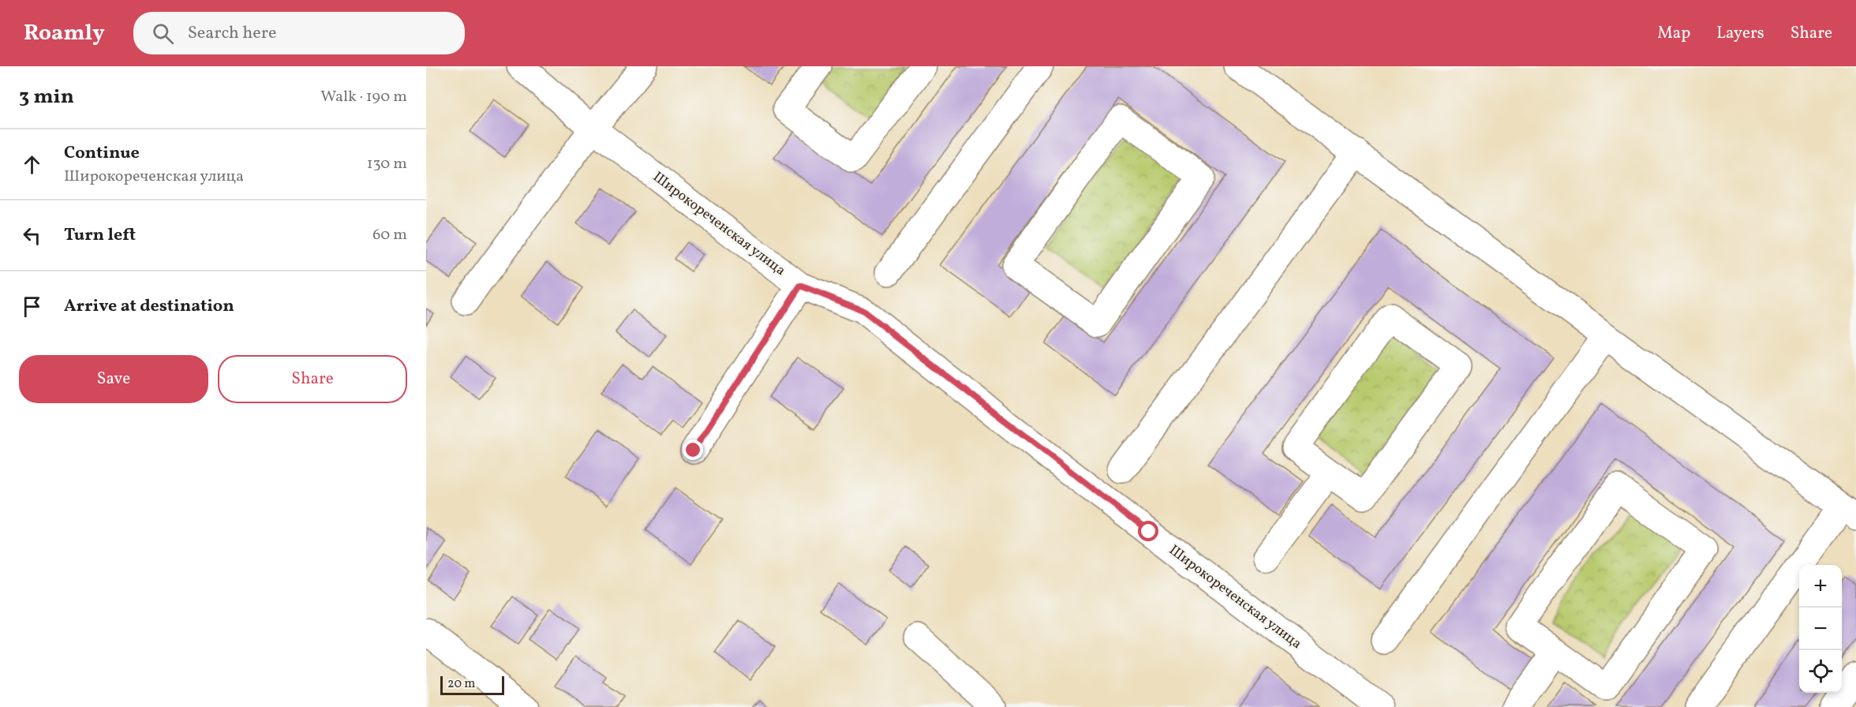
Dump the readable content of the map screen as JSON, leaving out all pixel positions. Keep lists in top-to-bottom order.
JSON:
{
  "streets": {
    "street": ["Широкореченская улица"]
  },
  "scale_bar": "20 m",
  "page": {
    "header": "Roamly",
    "search": "Search here",
    "nav": ["Map", "Layers", "Share"],
    "heading": ["3 min", "Walk · 190 m"],
    "list": [
      ["Continue", "Широкореченская улица", "130 m"],
      ["Turn left", "60 m"],
      "Arrive at destination"
    ],
    "buttons": ["Save", "Share"],
    "map_buttons": ["+", "−"],
    "scale": "20 m"
  }
}
